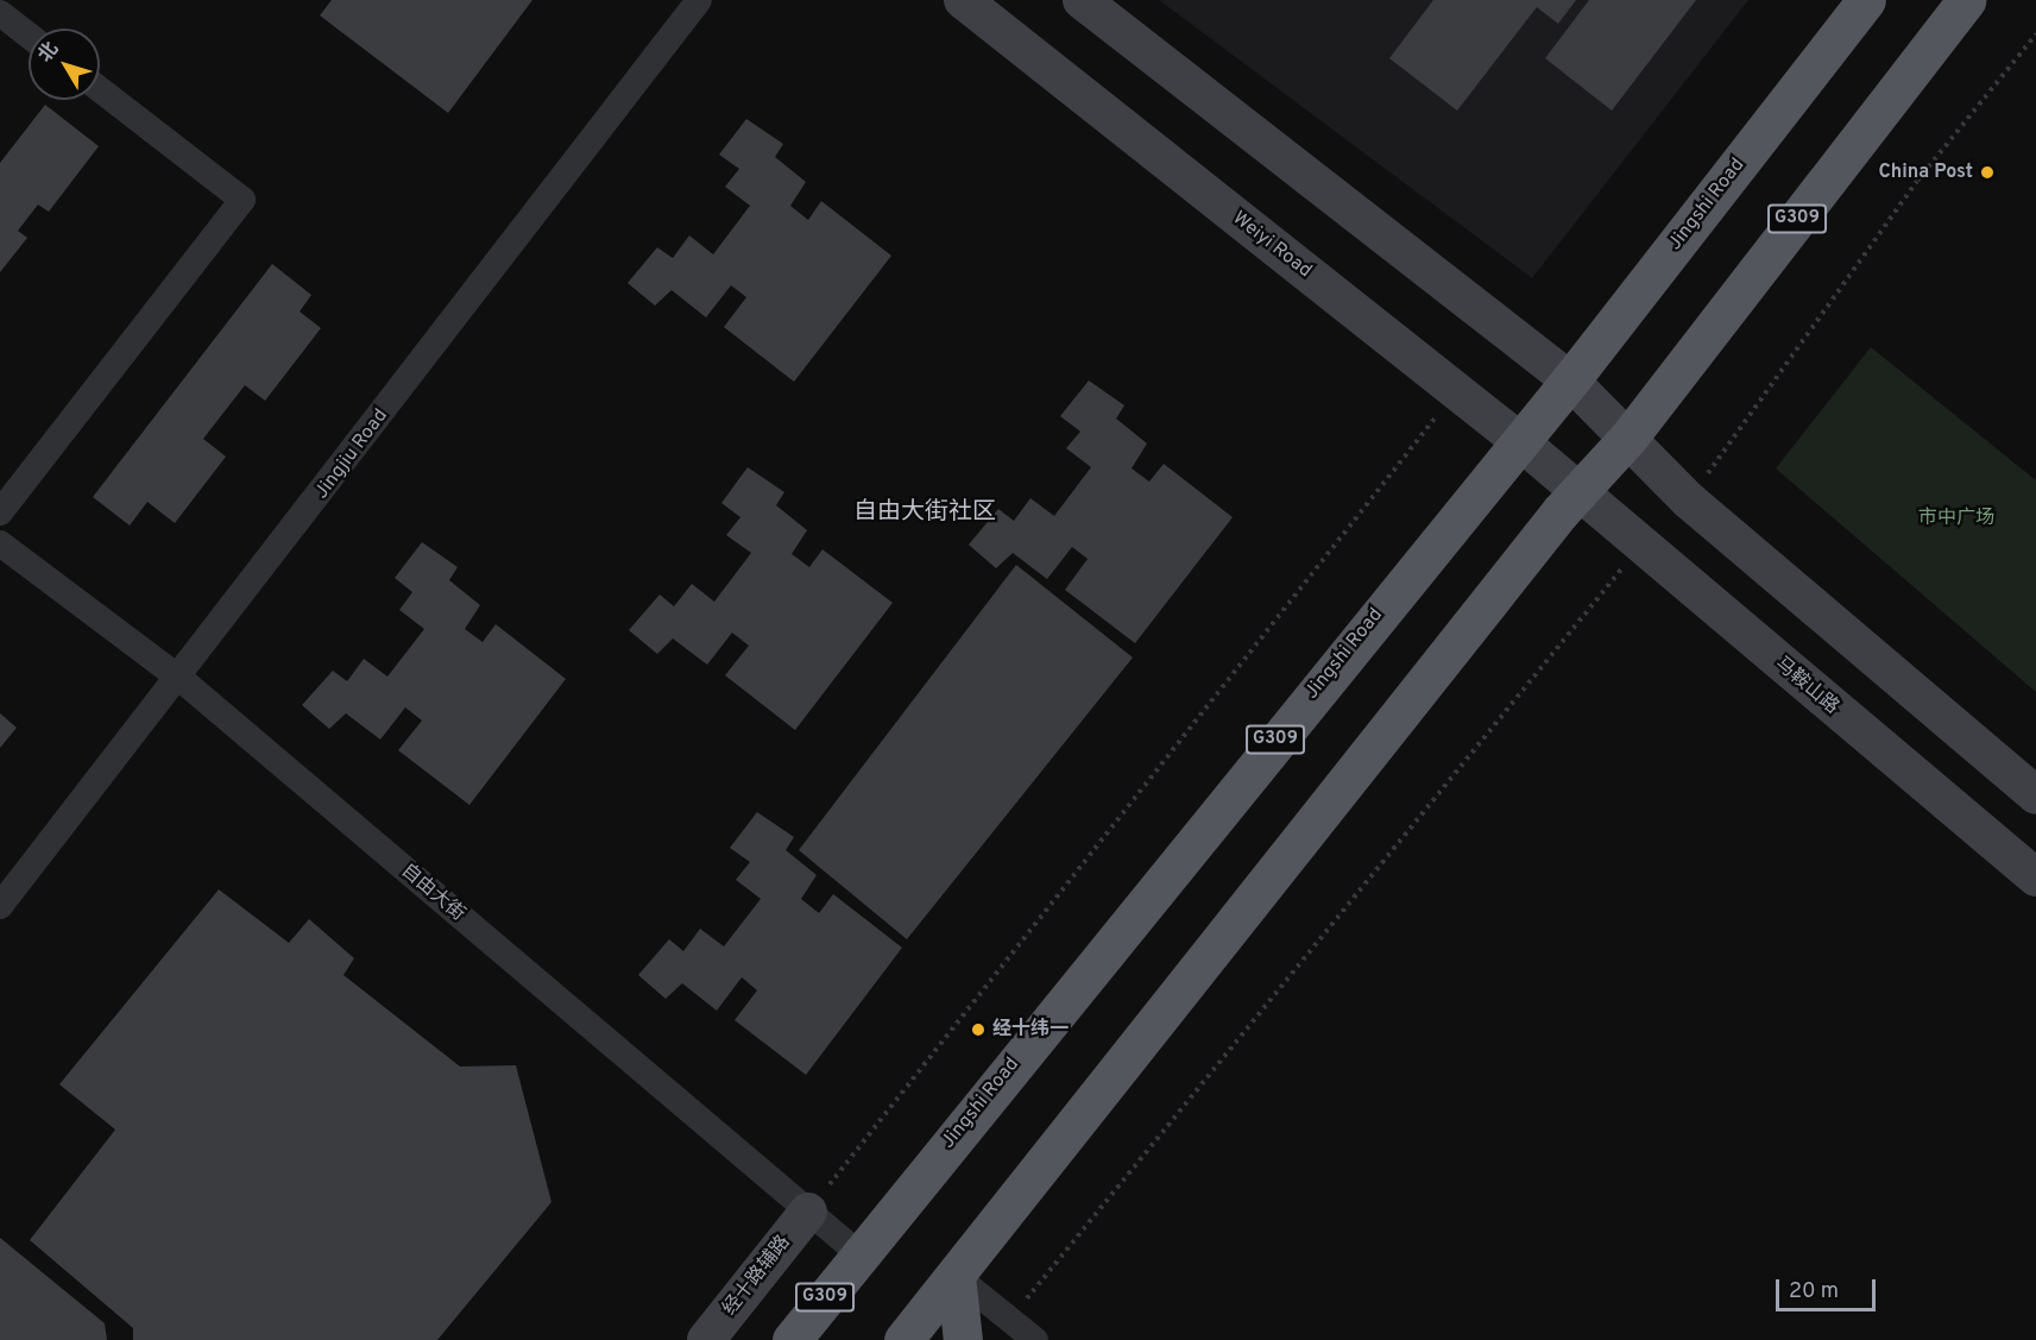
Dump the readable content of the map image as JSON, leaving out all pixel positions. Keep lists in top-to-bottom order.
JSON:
{
  "streets": {
    "highway": ["Jingshi Road", "G309"],
    "main road": ["Weiyi Road", "马鞍山路", "经十路辅路"],
    "street": ["Jingjiu Road", "自由大街"]
  },
  "crossings": [
    ["Jingshi Road", "Weiyi Road"],
    ["Jingshi Road", "自由大街"],
    ["G309", "Weiyi Road"],
    ["G309", "马鞍山路"],
    ["Weiyi Road", "马鞍山路"],
    ["Jingjiu Road", "自由大街"],
    ["自由大街", "经十路辅路"]
  ],
  "districts": ["自由大街社区"],
  "parks": ["市中广场"],
  "places": ["China Post", "经十纬一"],
  "scale_bar": "20 m",
  "north": "top left"
}
